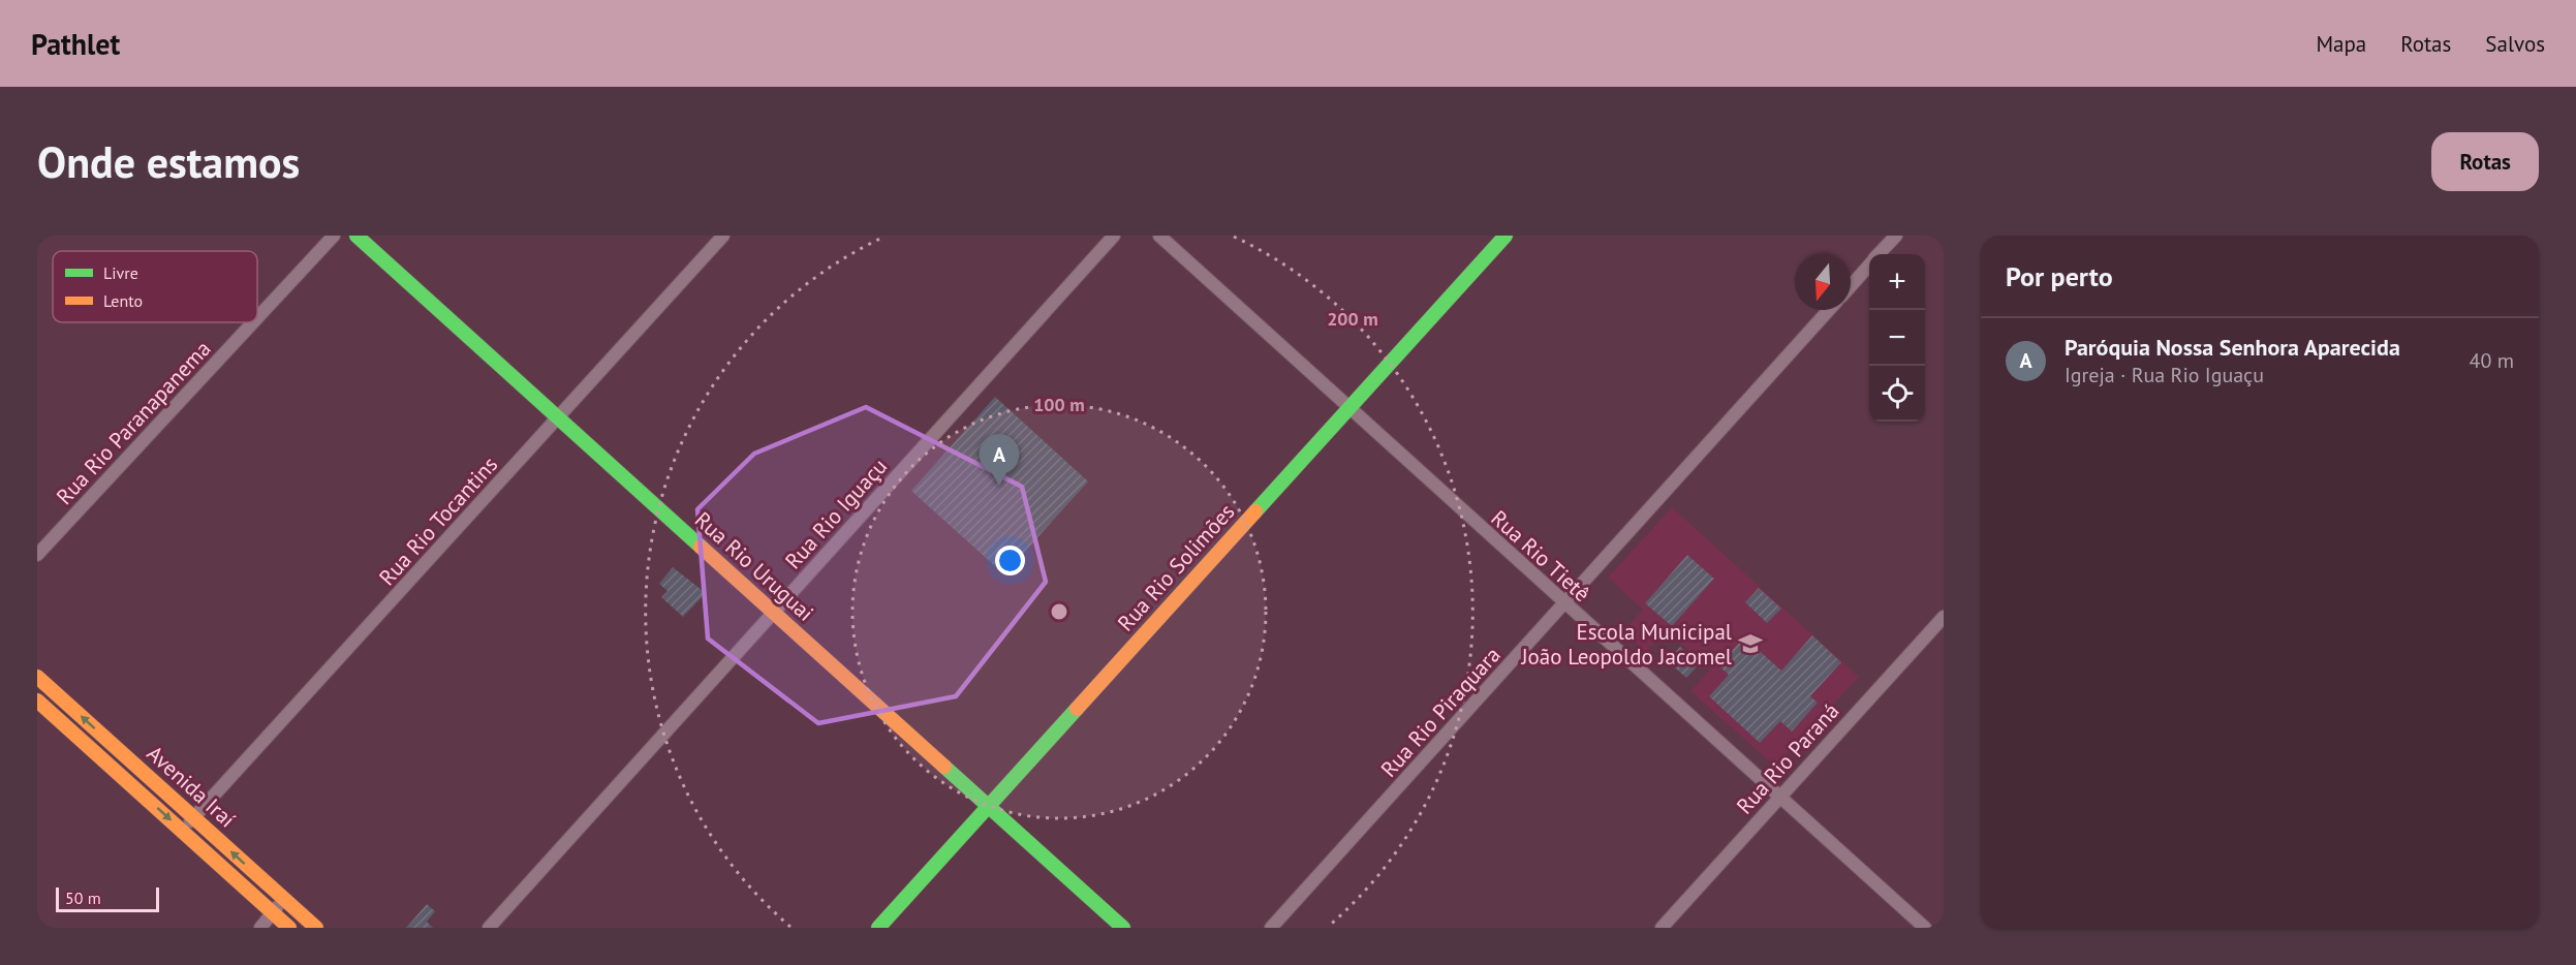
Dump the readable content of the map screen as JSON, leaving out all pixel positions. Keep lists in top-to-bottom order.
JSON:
{
  "streets": {
    "street": [
      "Rua Rio Paranapanema",
      "Rua Rio Iguaçu",
      "Rua Rio Tocantins",
      "Rua Rio Tietê",
      "Rua Rio Uruguai",
      "Rua Rio Solimões",
      "Rua Rio Piraquara",
      "Rua Rio Paraná",
      "Avenida Iraí"
    ]
  },
  "crossings": [
    ["Rua Rio Iguaçu", "Rua Rio Uruguai"],
    ["Rua Rio Tocantins", "Rua Rio Uruguai"],
    ["Rua Rio Tocantins", "Avenida Iraí"],
    ["Rua Rio Tietê", "Rua Rio Solimões"],
    ["Rua Rio Tietê", "Rua Rio Piraquara"],
    ["Rua Rio Tietê", "Rua Rio Paraná"],
    ["Rua Rio Uruguai", "Rua Rio Solimões"]
  ],
  "places": {
    "school or university": ["Escola Municipal João Leopoldo Jacomel"]
  },
  "legend": ["Livre", "Lento"],
  "scale_bar": "50 m",
  "north": "bottom",
  "page": {
    "header": "Pathlet",
    "nav": ["Mapa", "Rotas", "Salvos"],
    "buttons": "Rotas",
    "title": "Onde estamos",
    "heading": "Por perto",
    "map_buttons": ["+", "−"],
    "list": [
      {
        "mark": "A",
        "name": "Paróquia Nossa Senhora Aparecida",
        "note": "Igreja · Rua Rio Iguaçu",
        "value": "40 m"
      }
    ],
    "pins": "A",
    "scale": "50 m"
  },
  "rings": ["200 m", "100 m"]
}
